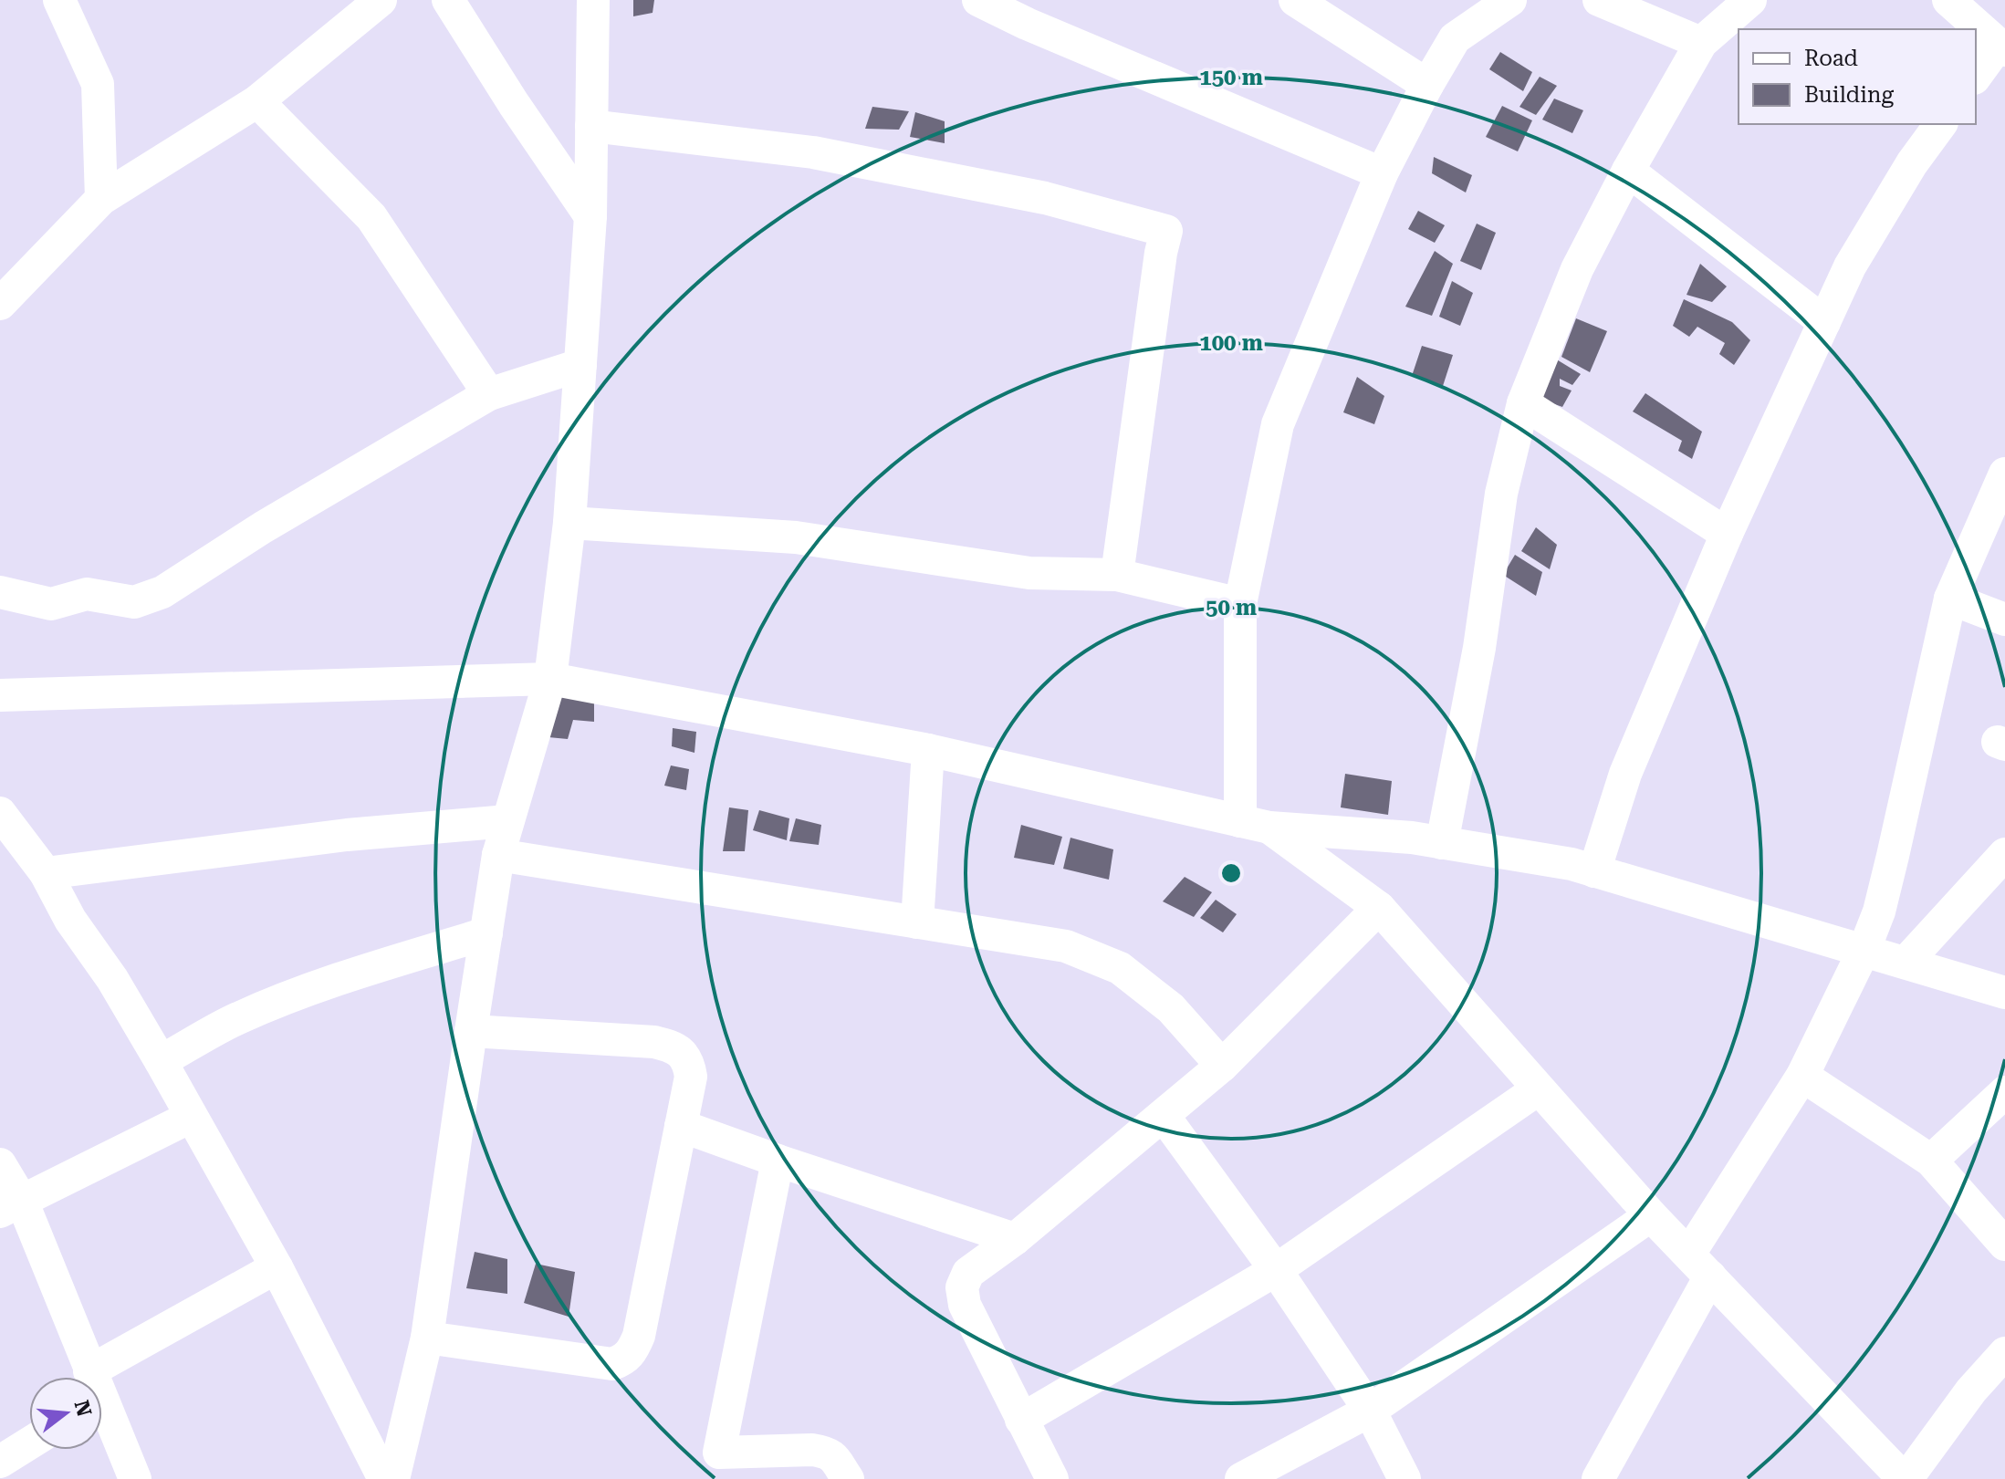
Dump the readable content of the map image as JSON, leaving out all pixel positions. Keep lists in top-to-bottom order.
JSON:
{
  "legend": ["Road", "Building"],
  "north": "right",
  "rings": ["150 m", "100 m", "50 m"]
}
